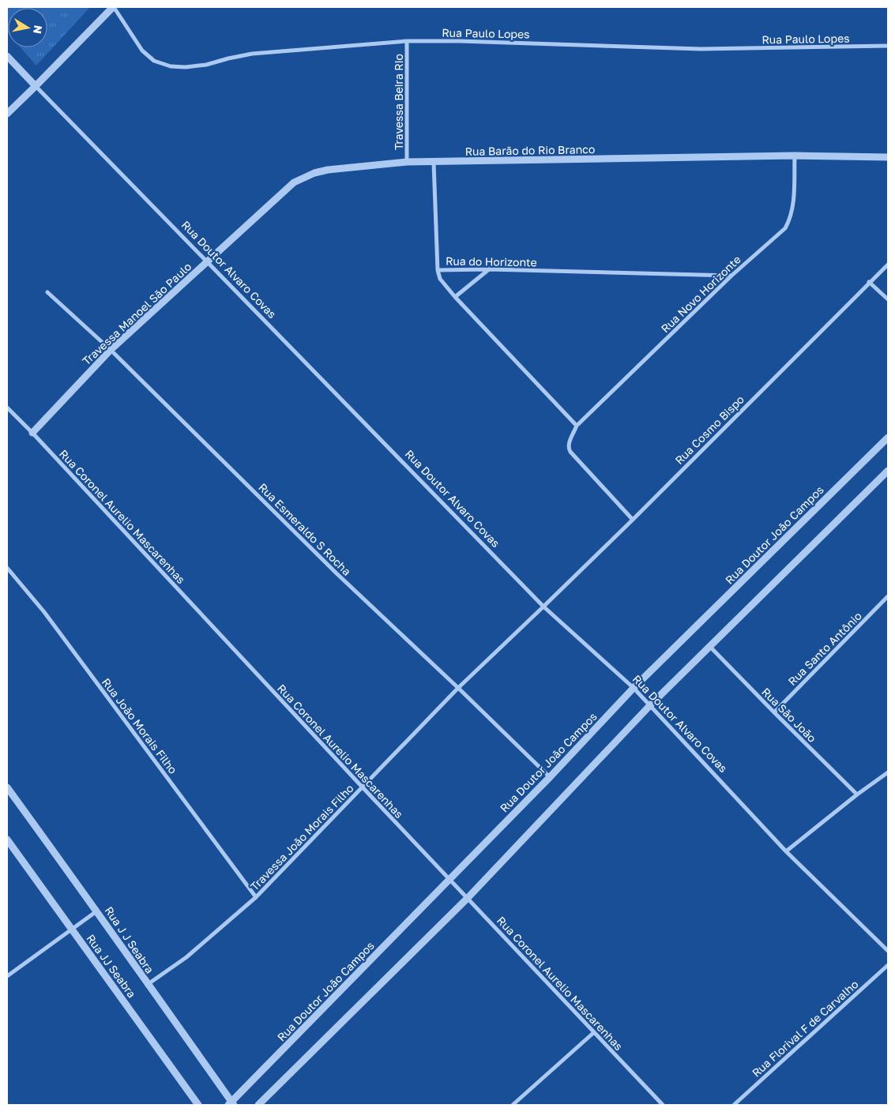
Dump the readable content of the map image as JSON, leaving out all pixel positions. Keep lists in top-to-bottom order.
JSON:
{
  "streets": {
    "street": [
      "Rua Paulo Lopes",
      "Travessa Beira Rio",
      "Rua Barão do Rio Branco",
      "Rua do Horizonte",
      "Rua Doutor Alvaro Covas",
      "Rua Novo Horizonte",
      "Travessa Manoel São Paulo",
      "Rua Cosmo Bispo",
      "Rua Coronel Aurelio Mascarenhas",
      "Rua Esmeraldo S Rocha",
      "Rua Doutor João Campos",
      "Rua Santo Antônio",
      "Rua São João",
      "Rua João Morais Filho",
      "Travessa João Morais Filho",
      "Rua J J Seabra",
      "Rua JJ Seabra",
      "Rua Florival F de Carvalho"
    ]
  },
  "crossings": [
    ["Rua Paulo Lopes", "Travessa Beira Rio"],
    ["Travessa Beira Rio", "Rua Barão do Rio Branco"],
    ["Rua Barão do Rio Branco", "Rua Doutor Alvaro Covas"],
    ["Rua Barão do Rio Branco", "Rua Novo Horizonte"],
    ["Rua Barão do Rio Branco", "Travessa Manoel São Paulo"],
    ["Rua do Horizonte", "Rua Novo Horizonte"],
    ["Rua Doutor Alvaro Covas", "Travessa Manoel São Paulo"],
    ["Rua Doutor Alvaro Covas", "Rua Cosmo Bispo"],
    ["Rua Doutor Alvaro Covas", "Rua Doutor João Campos"],
    ["Rua Doutor Alvaro Covas", "Travessa João Morais Filho"],
    ["Travessa Manoel São Paulo", "Rua Coronel Aurelio Mascarenhas"],
    ["Travessa Manoel São Paulo", "Rua Esmeraldo S Rocha"],
    ["Rua Cosmo Bispo", "Travessa João Morais Filho"],
    ["Rua Coronel Aurelio Mascarenhas", "Rua Doutor João Campos"],
    ["Rua Coronel Aurelio Mascarenhas", "Travessa João Morais Filho"],
    ["Rua Esmeraldo S Rocha", "Rua Doutor João Campos"],
    ["Rua Esmeraldo S Rocha", "Travessa João Morais Filho"],
    ["Rua Doutor João Campos", "Rua J J Seabra"],
    ["Rua Santo Antônio", "Rua São João"],
    ["Rua João Morais Filho", "Travessa João Morais Filho"],
    ["Travessa João Morais Filho", "Rua J J Seabra"]
  ],
  "north": "right"
}
